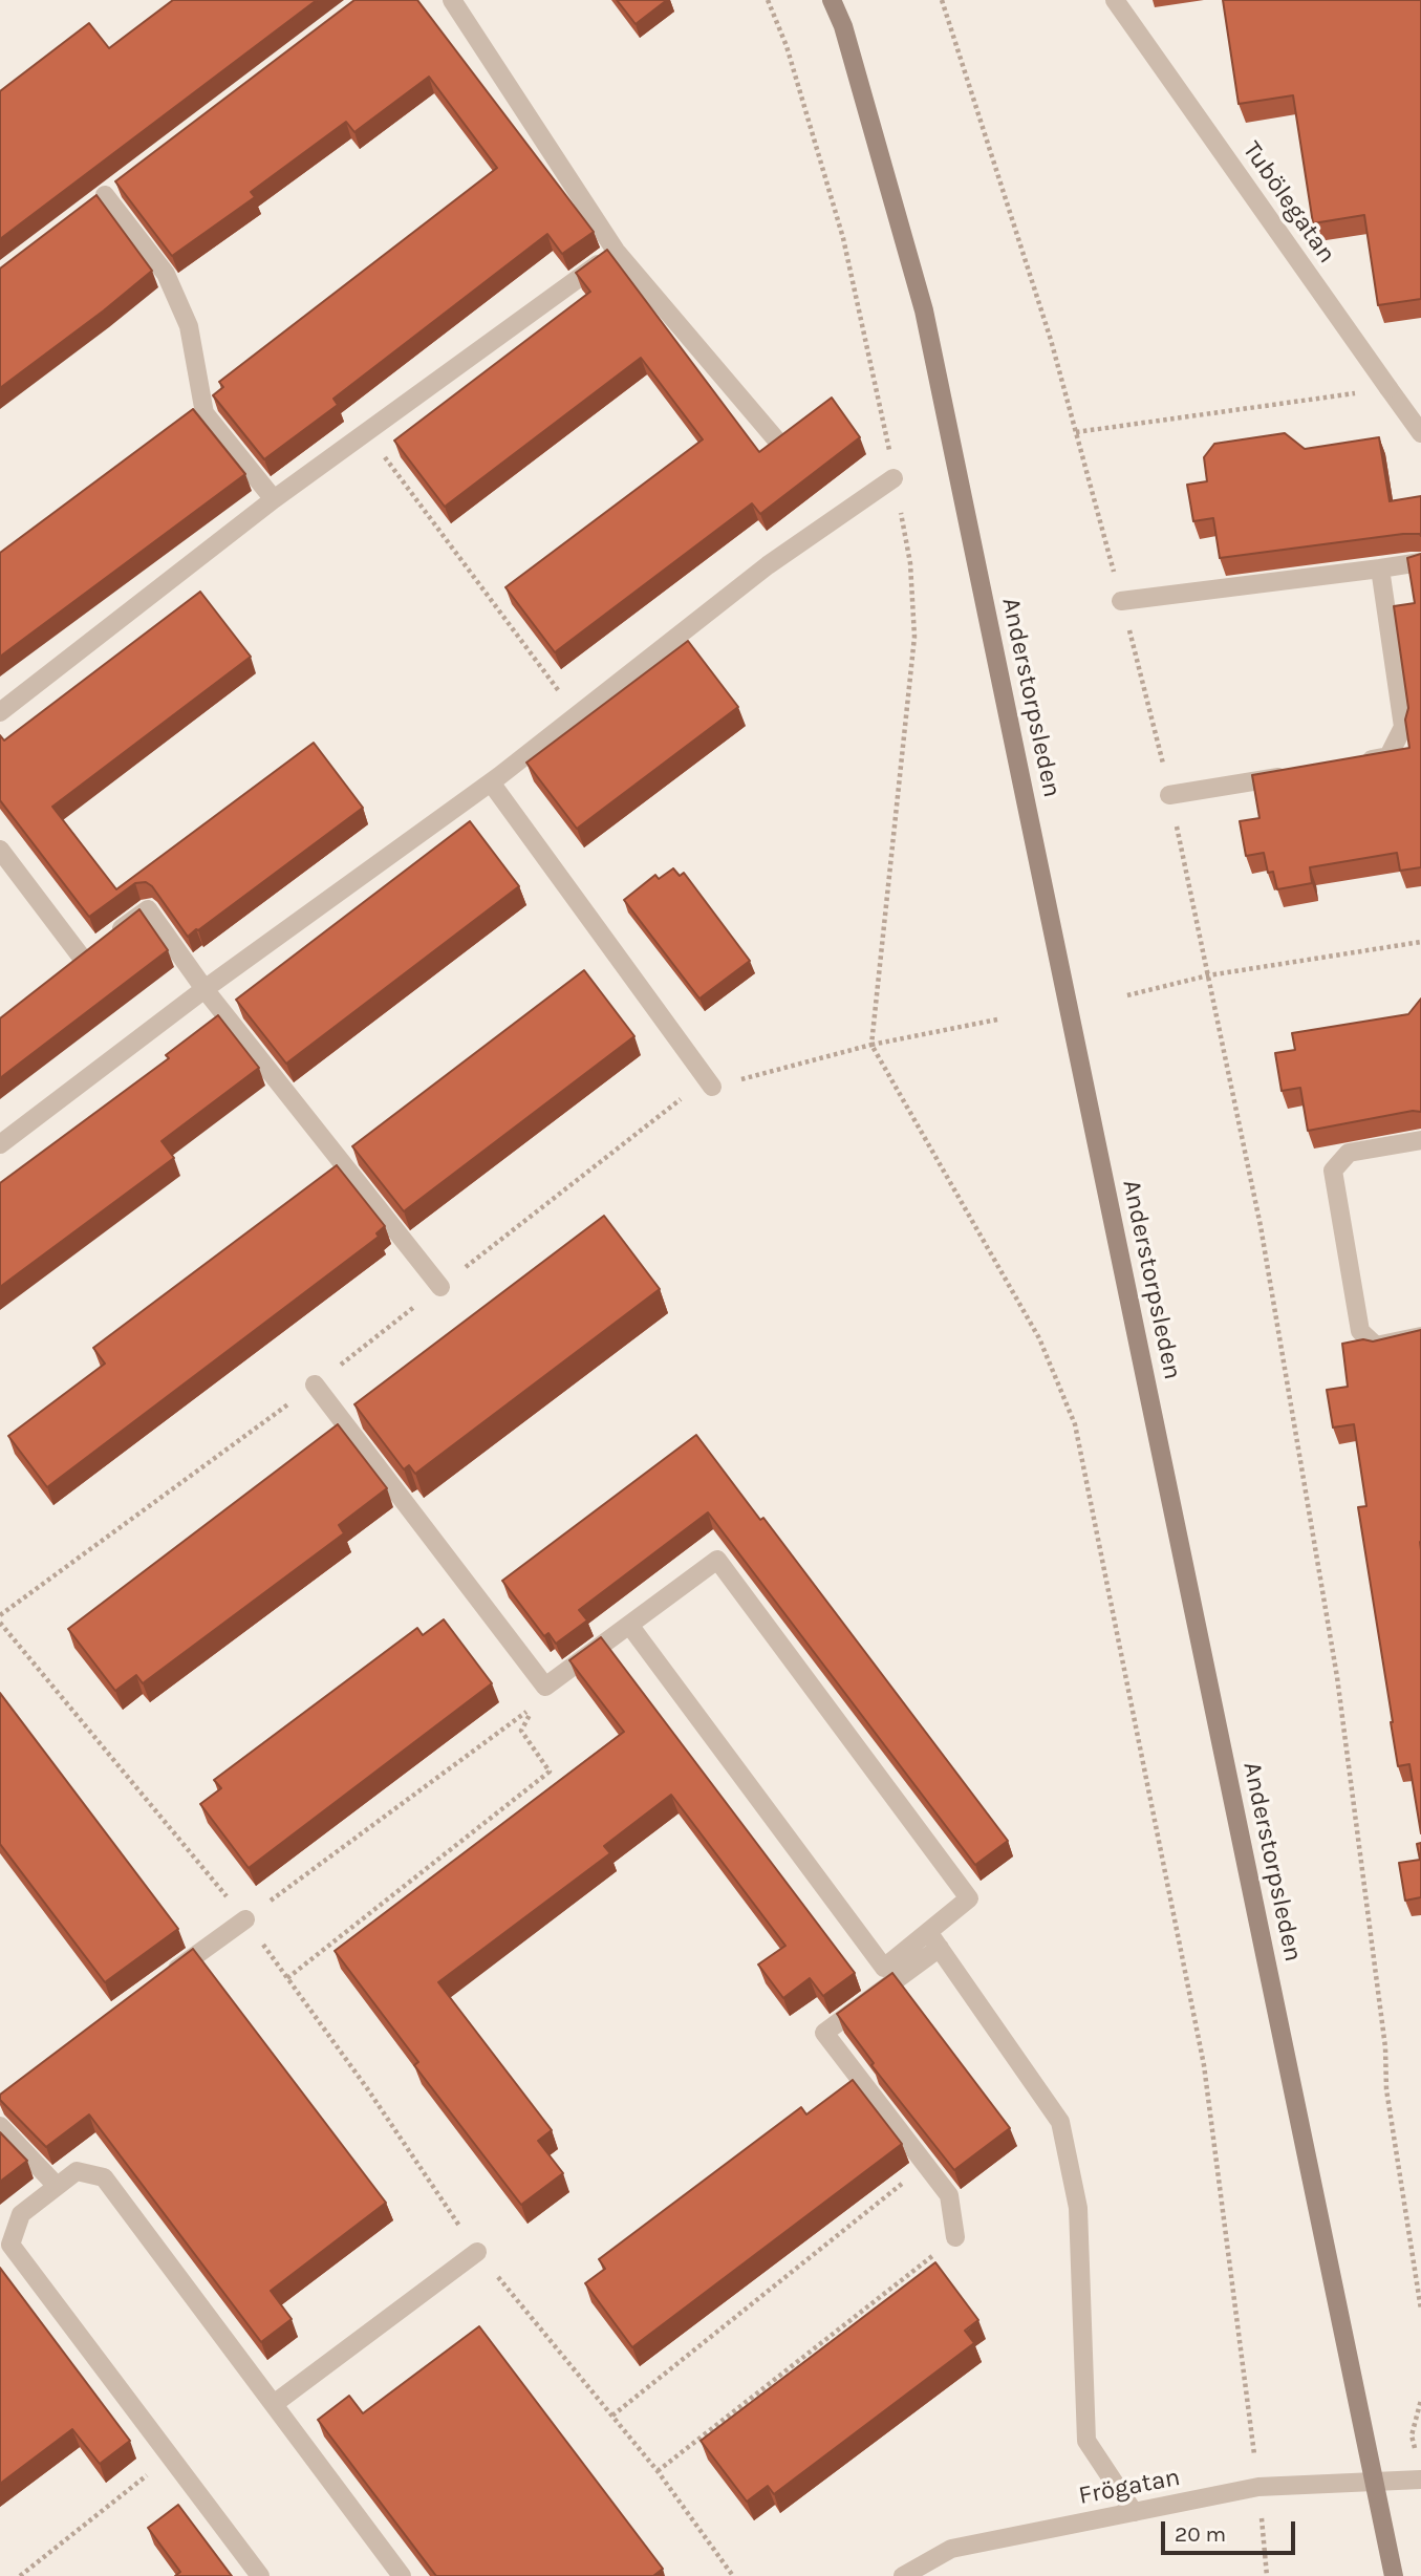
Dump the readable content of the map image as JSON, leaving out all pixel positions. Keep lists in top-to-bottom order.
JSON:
{
  "streets": {
    "main road": ["Anderstorpsleden"],
    "street": ["Tubölegatan", "Frögatan"]
  },
  "crossings": [
    ["Anderstorpsleden", "Frögatan"]
  ],
  "scale_bar": "20 m"
}
